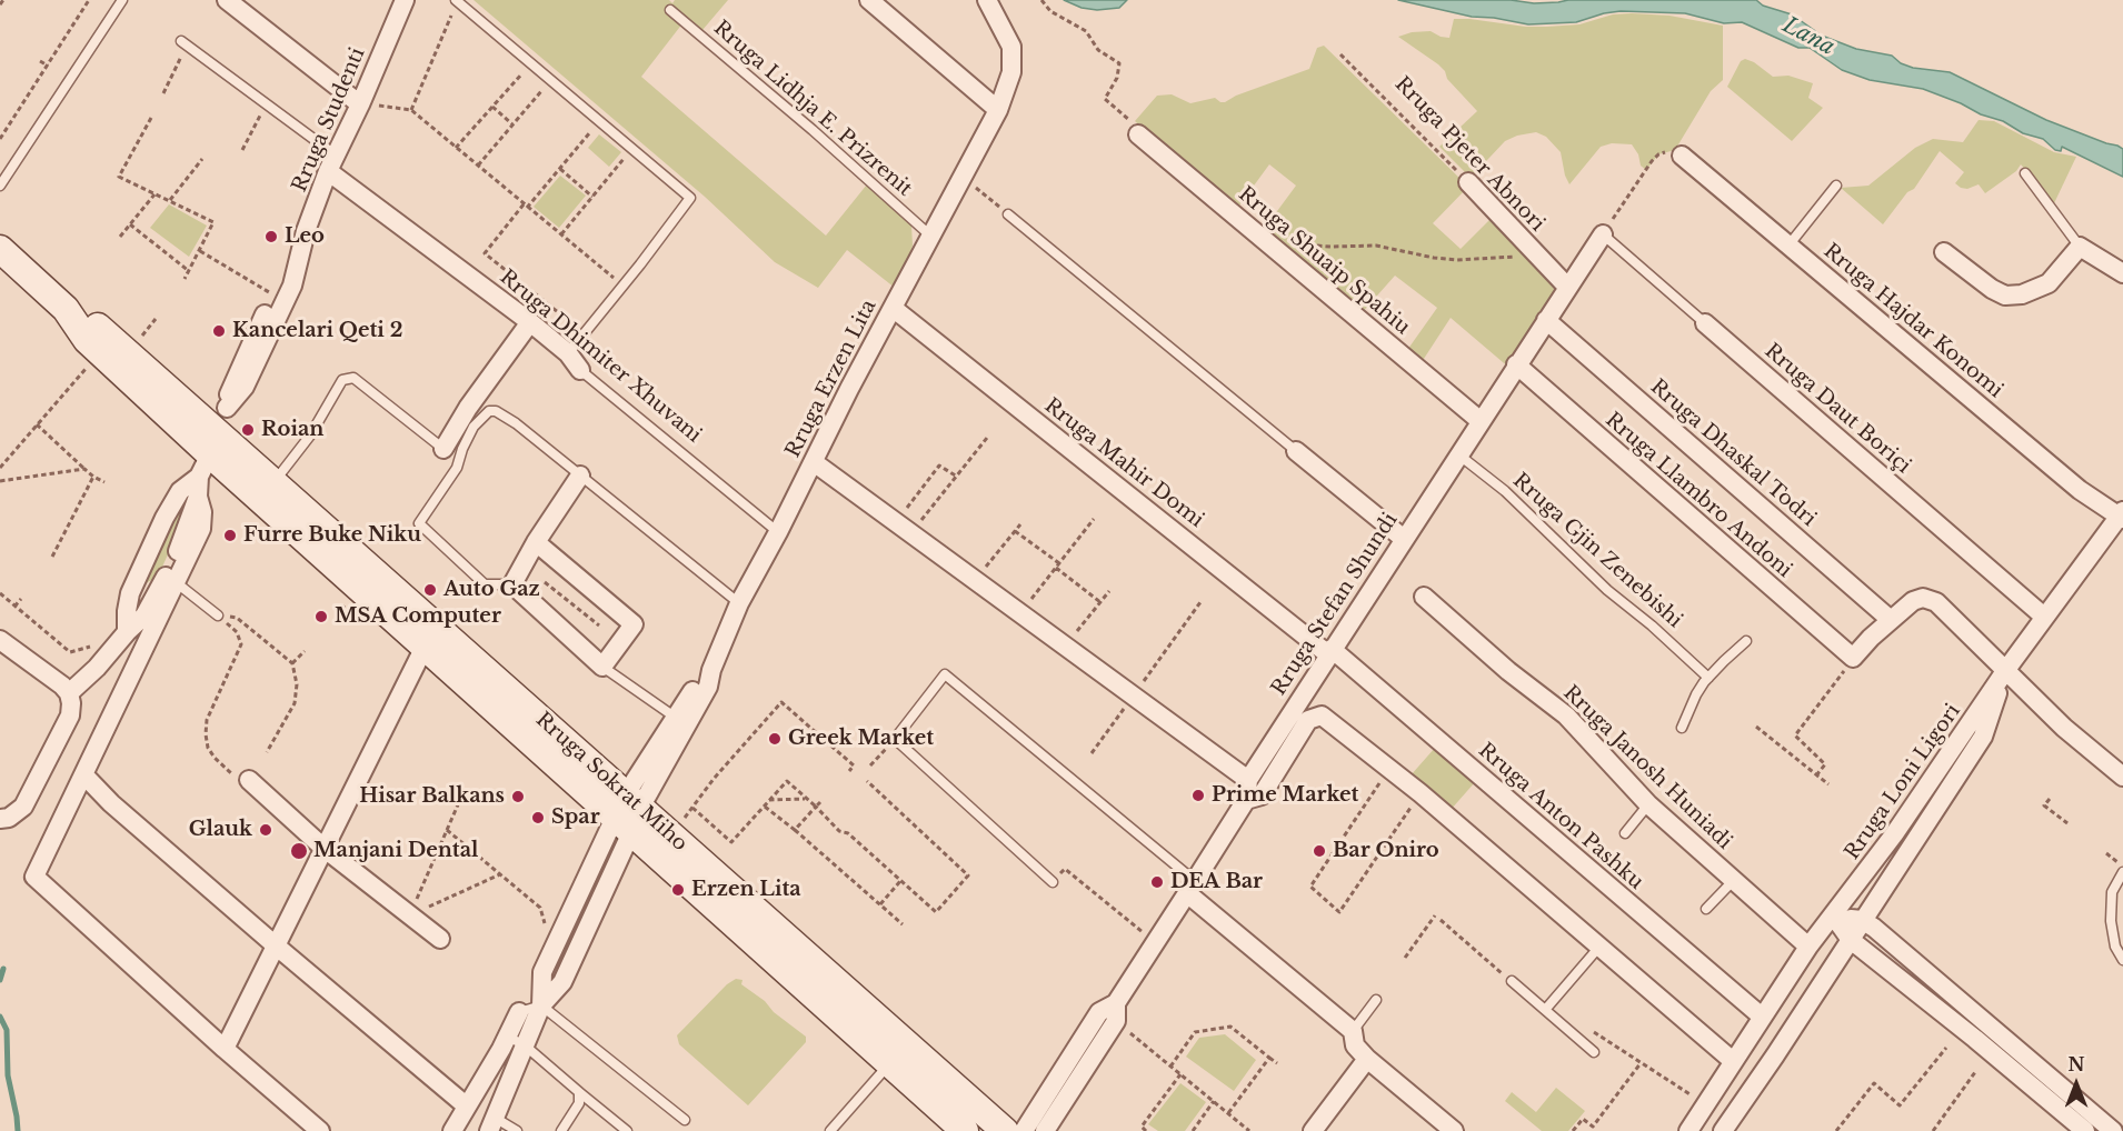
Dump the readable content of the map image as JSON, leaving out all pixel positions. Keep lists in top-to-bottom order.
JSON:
{
  "streets": {
    "main road": ["Rruga Sokrat Miho"],
    "street": [
      "Rruga Studenti",
      "Rruga Pjeter Abnori",
      "Rruga Shuaip Spahiu",
      "Rruga Hajdar Konomi",
      "Rruga Dhimiter Xhuvani",
      "Rruga Erzen Lita",
      "Rruga Daut Boriçi",
      "Rruga Dhaskal Todri",
      "Rruga Mahir Domi",
      "Rruga Llambro Andoni",
      "Rruga Stefan Shundi",
      "Rruga Janosh Huniadi",
      "Rruga Loni Ligori",
      "Rruga Anton Pashku"
    ],
    "lane": ["Rruga Lidhja E. Prizrenit", "Rruga Gjin Zenebishi"]
  },
  "crossings": [
    ["Rruga Lidhja E. Prizrenit", "Rruga Erzen Lita"],
    ["Rruga Studenti", "Rruga Dhimiter Xhuvani"],
    ["Rruga Pjeter Abnori", "Rruga Stefan Shundi"],
    ["Rruga Shuaip Spahiu", "Rruga Stefan Shundi"],
    ["Rruga Hajdar Konomi", "Rruga Loni Ligori"],
    ["Rruga Dhimiter Xhuvani", "Rruga Erzen Lita"],
    ["Rruga Erzen Lita", "Rruga Mahir Domi"],
    ["Rruga Erzen Lita", "Rruga Sokrat Miho"],
    ["Rruga Daut Boriçi", "Rruga Stefan Shundi"],
    ["Rruga Daut Boriçi", "Rruga Loni Ligori"],
    ["Rruga Dhaskal Todri", "Rruga Stefan Shundi"],
    ["Rruga Mahir Domi", "Rruga Stefan Shundi"],
    ["Rruga Mahir Domi", "Rruga Anton Pashku"],
    ["Rruga Llambro Andoni", "Rruga Stefan Shundi"],
    ["Rruga Gjin Zenebishi", "Rruga Stefan Shundi"],
    ["Rruga Stefan Shundi", "Rruga Anton Pashku"],
    ["Rruga Janosh Huniadi", "Rruga Loni Ligori"],
    ["Rruga Loni Ligori", "Rruga Anton Pashku"]
  ],
  "water": ["Lana"],
  "places": [
    "Leo",
    "Kancelari Qeti 2",
    "Roian",
    "Furre Buke Niku",
    "Auto Gaz",
    "MSA Computer",
    "Greek Market",
    "Prime Market",
    "Hisar Balkans",
    "Spar",
    "Glauk",
    "Manjani Dental",
    "Bar Oniro",
    "DEA Bar",
    "Erzen Lita"
  ],
  "north": "top"
}
